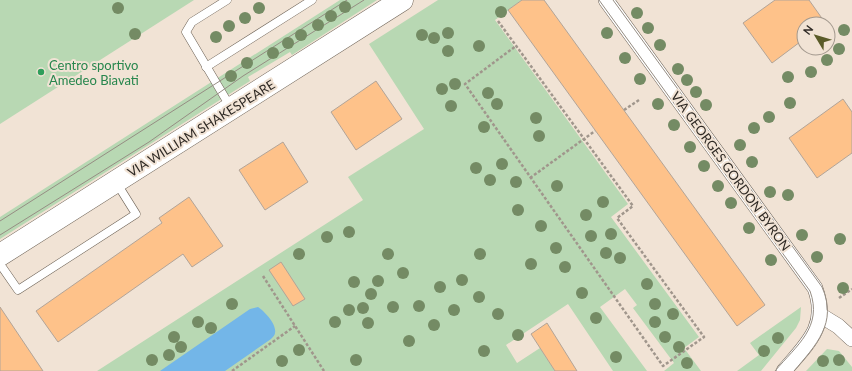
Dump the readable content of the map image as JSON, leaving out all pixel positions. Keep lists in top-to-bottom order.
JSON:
{
  "streets": {
    "main road": ["VIA WILLIAM SHAKESPEARE"],
    "street": ["VIA GEORGES GORDON BYRON"]
  },
  "places": ["Centro sportivo Amedeo Biavati"],
  "north": "top left"
}
